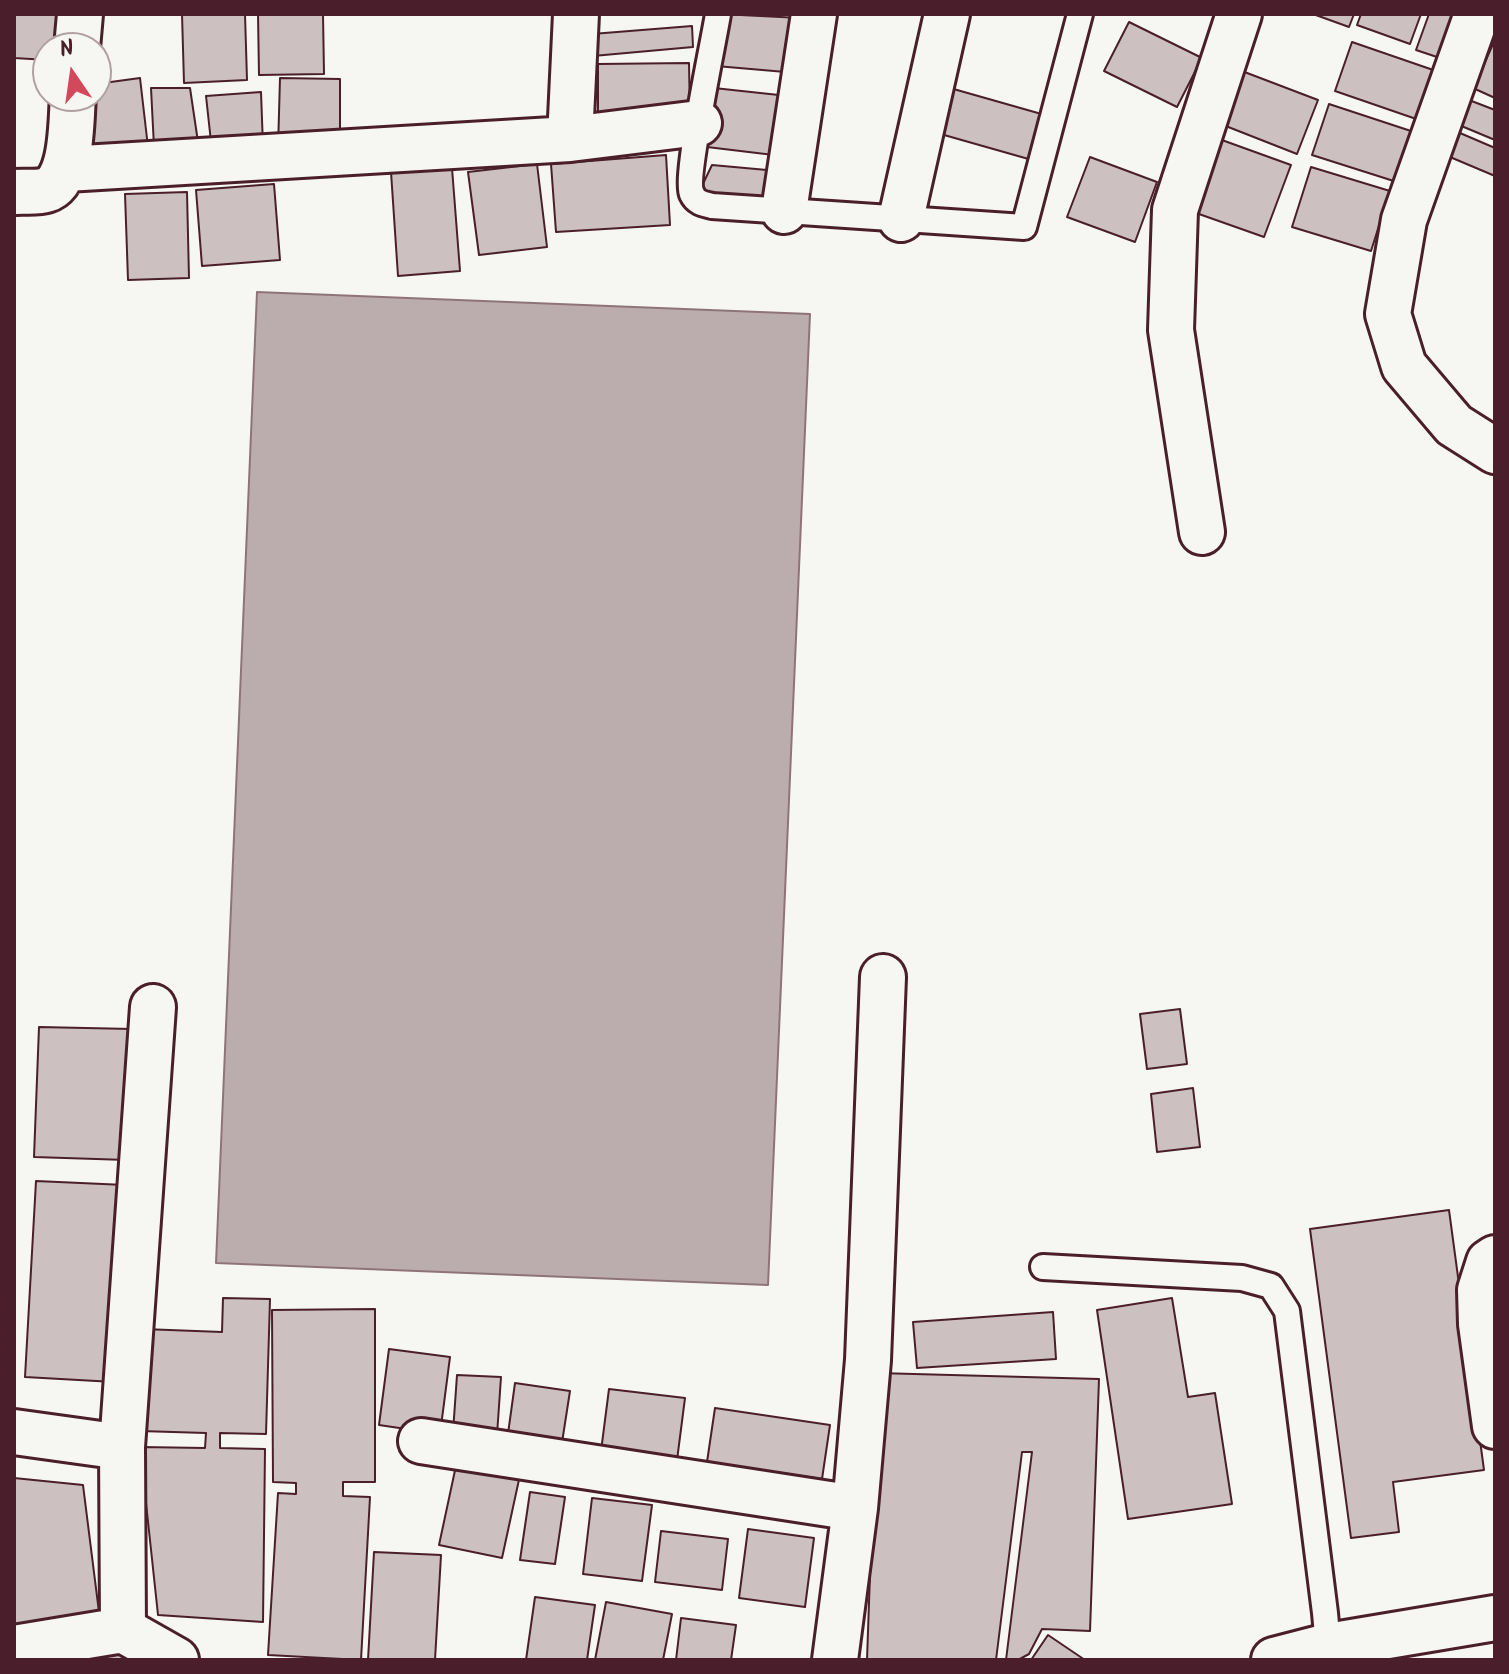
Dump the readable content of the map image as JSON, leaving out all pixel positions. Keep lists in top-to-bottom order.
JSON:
{
  "north": "top"
}
